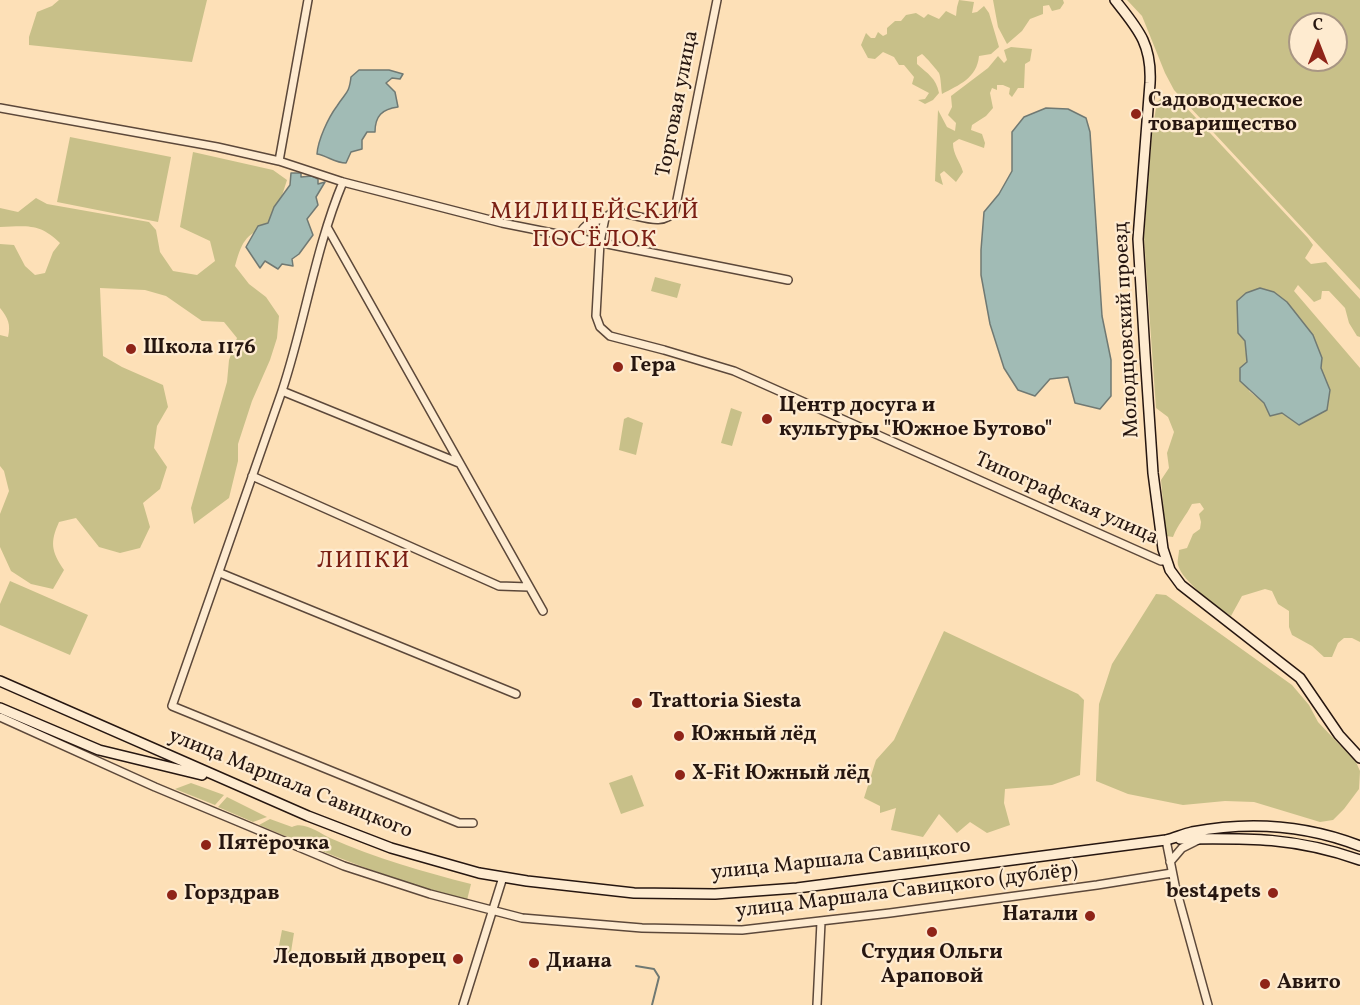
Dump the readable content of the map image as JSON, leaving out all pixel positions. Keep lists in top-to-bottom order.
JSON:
{
  "streets": {
    "street": [
      "Торговая улица",
      "Молодцовский проезд",
      "Типографская улица",
      "улица Маршала Савицкого",
      "улица Маршала Савицкого (дублёр)"
    ]
  },
  "crossings": [
    ["Молодцовский проезд", "Типографская улица"]
  ],
  "districts": ["МИЛИЦЕЙСКИЙ ПОСЁЛОК", "ЛИПКИ"],
  "places": [
    "Садоводческое товарищество",
    "Школа 1176",
    "Гера",
    "Центр досуга и культуры \"Южное Бутово\"",
    "Trattoria Siesta",
    "Южный лёд",
    "X-Fit Южный лёд",
    "Пятёрочка",
    "best4pets",
    "Горздрав",
    "Натали",
    "Студия Ольги Араповой",
    "Ледовый дворец",
    "Диана",
    "Авито"
  ],
  "north": "top"
}
